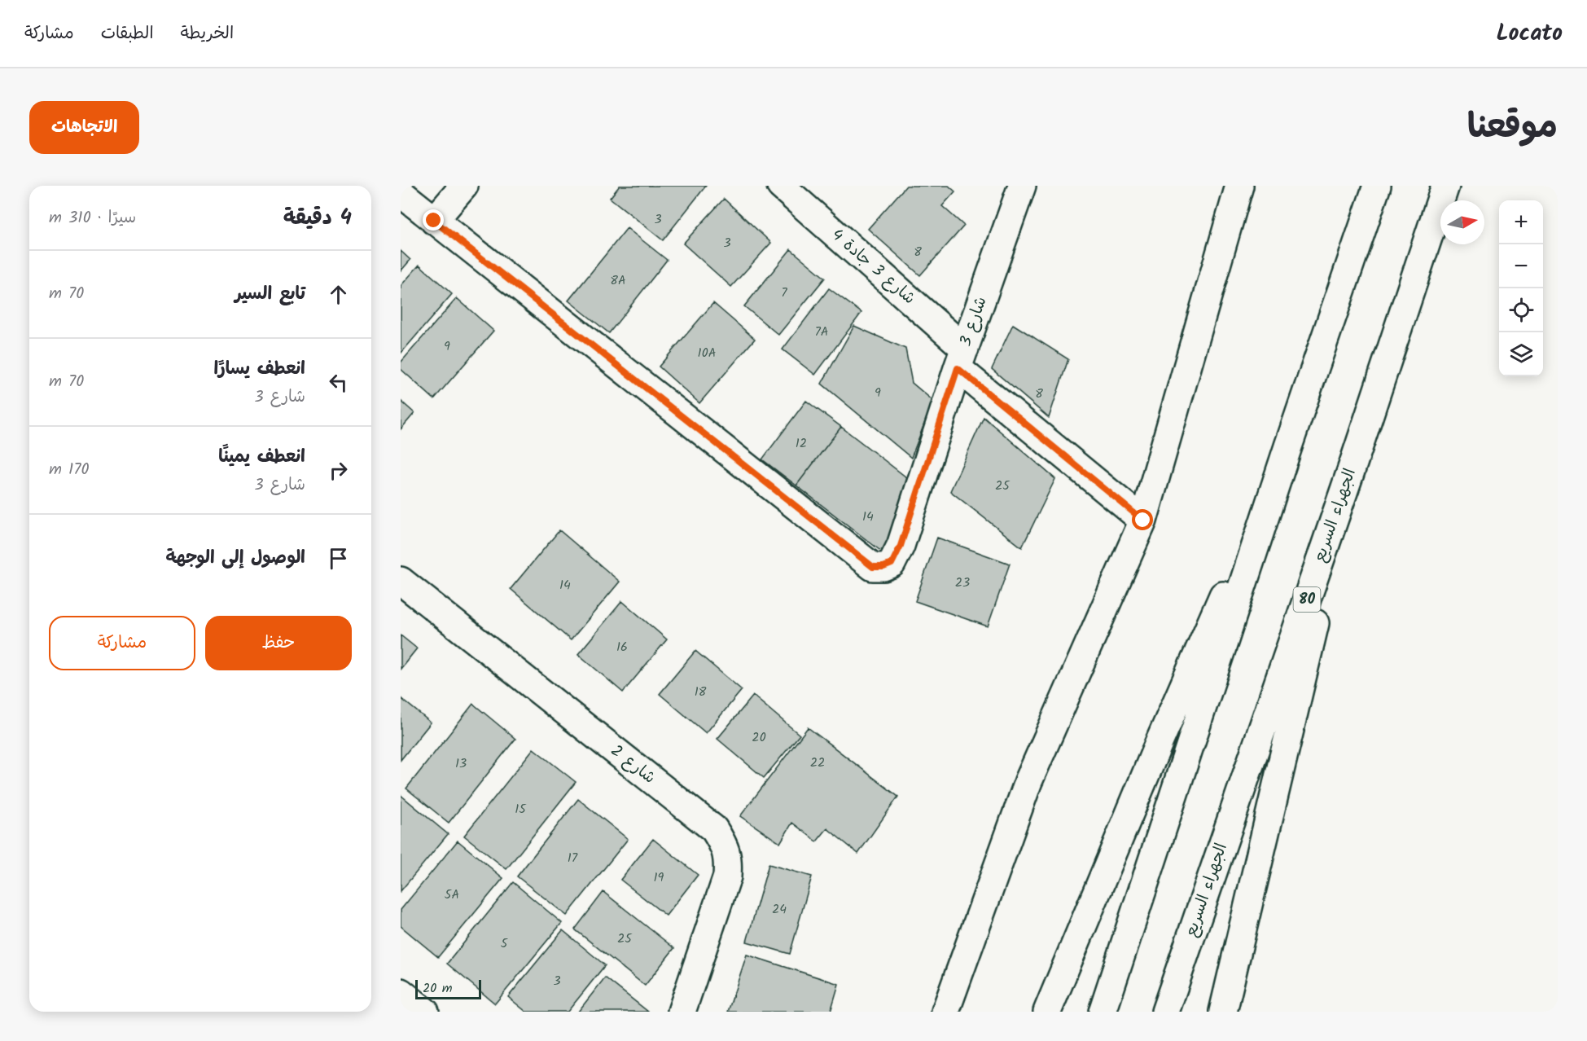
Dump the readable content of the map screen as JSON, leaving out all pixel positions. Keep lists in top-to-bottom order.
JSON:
{
  "streets": {
    "main road": [
      "شارع 3 جادة 4",
      "شارع 3",
      "الجهراء السريع",
      "80",
      "شارع 2"
    ]
  },
  "crossings": [
    ["شارع 3 جادة 4", "شارع 3"]
  ],
  "house_numbers": [
    "3",
    "3",
    "8",
    "8A",
    "7",
    "7A",
    "9",
    "10A",
    "9",
    "8",
    "12",
    "25",
    "14",
    "23",
    "14",
    "16",
    "18",
    "20",
    "22",
    "13",
    "15",
    "17",
    "19",
    "5A",
    "24",
    "25",
    "5",
    "3"
  ],
  "scale_bar": "20 m",
  "north": "right",
  "page": {
    "header": "Locato",
    "nav": ["الخريطة", "الطبقات", "مشاركة"],
    "title": "موقعنا",
    "buttons": [
      "الاتجاهات",
      ["حفظ", "مشاركة"]
    ],
    "heading": ["4 دقيقة", "سيرًا · 310 m"],
    "map_buttons": ["+", "−"],
    "list": [
      ["تابع السير", "70 m"],
      ["انعطف يسارًا", "شارع 3", "70 m"],
      ["انعطف يمينًا", "شارع 3", "170 m"],
      "الوصول إلى الوجهة"
    ],
    "scale": "20 m"
  }
}
